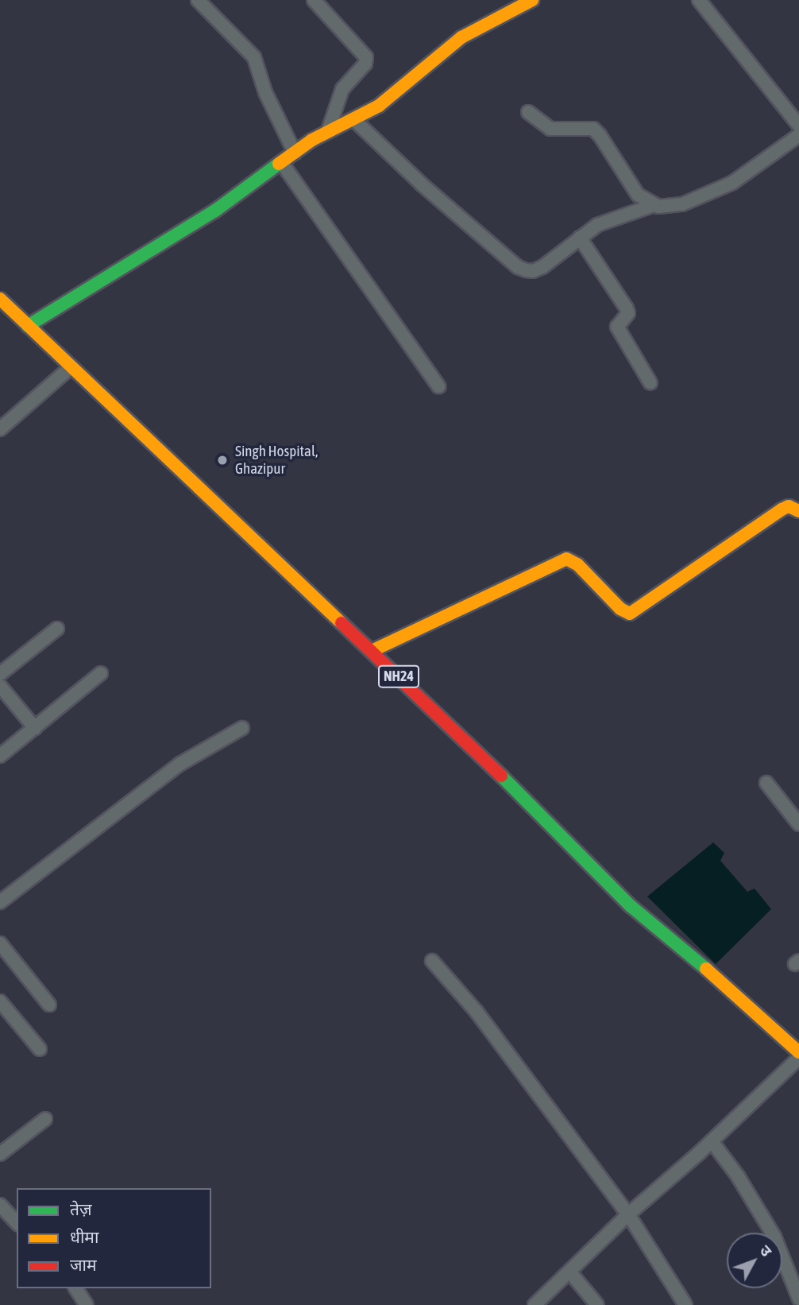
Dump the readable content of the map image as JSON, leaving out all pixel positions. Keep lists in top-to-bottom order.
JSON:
{
  "streets": {
    "main road": ["NH24"]
  },
  "places": ["Singh Hospital, Ghazipur"],
  "legend": ["तेज़", "धीमा", "जाम"],
  "north": "top right"
}
